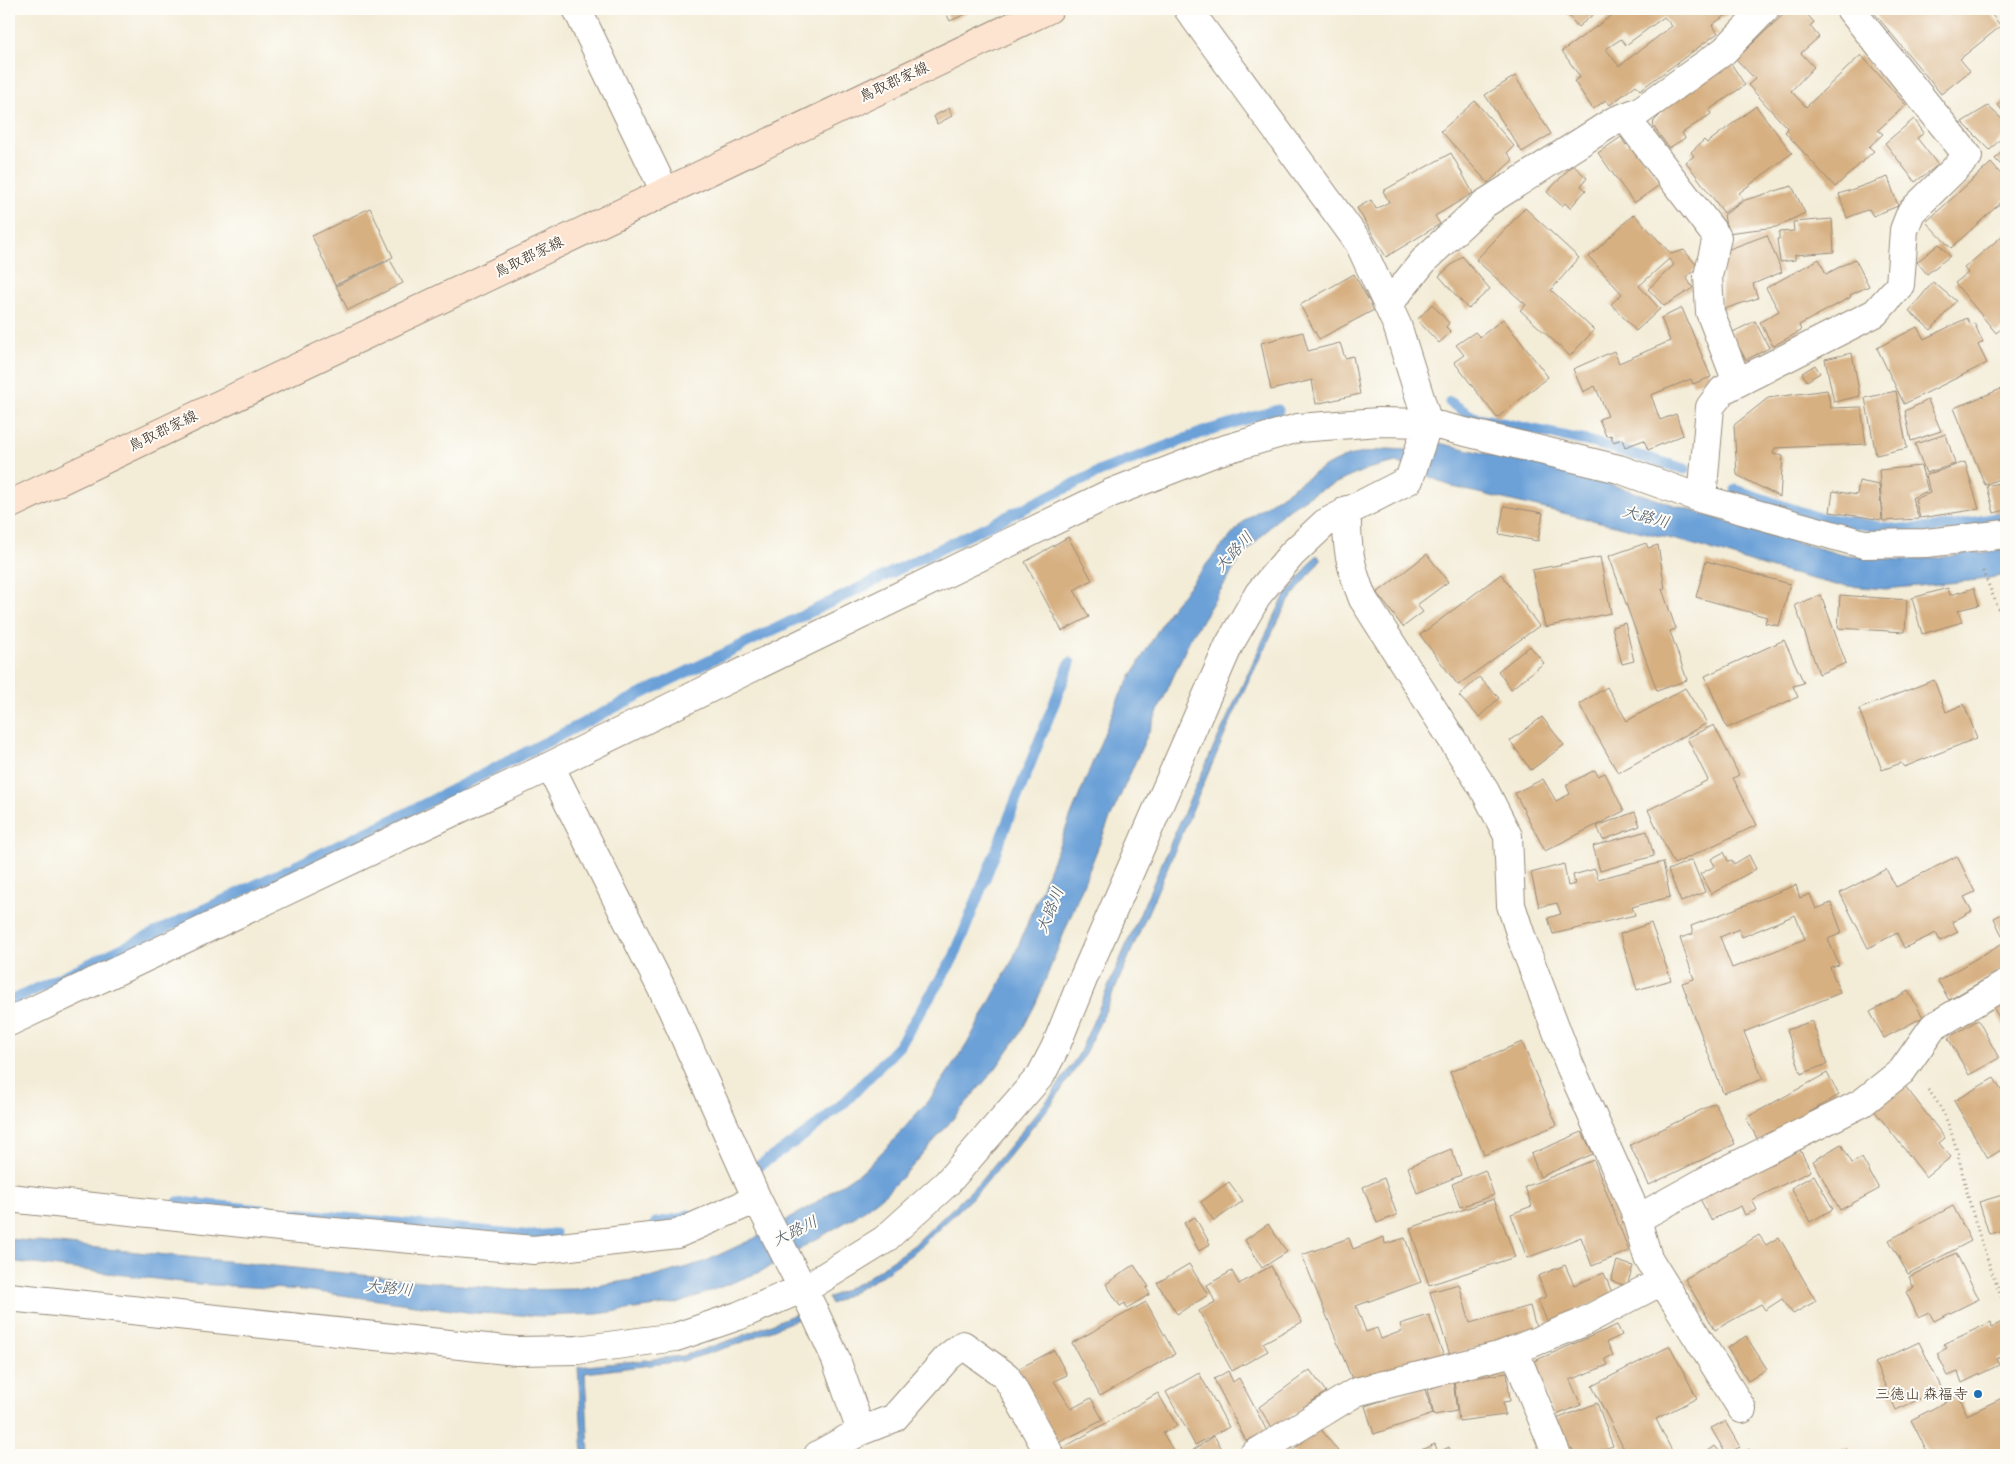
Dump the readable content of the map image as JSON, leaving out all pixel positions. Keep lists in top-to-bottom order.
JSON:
{
  "streets": {
    "main road": ["鳥取郡家線"]
  },
  "water": ["大路川"],
  "places": ["三徳山 森福寺"]
}
